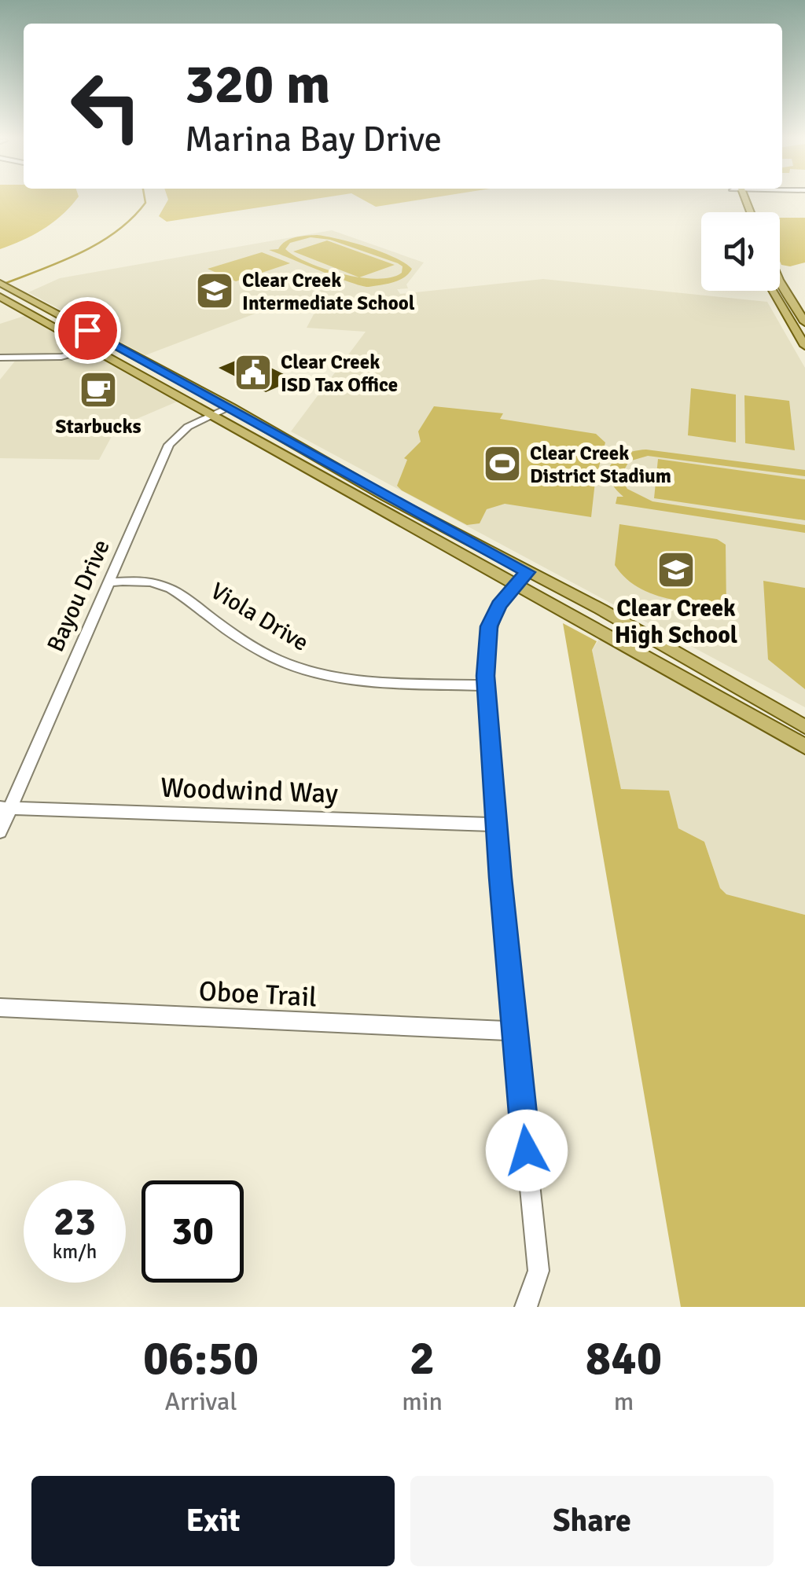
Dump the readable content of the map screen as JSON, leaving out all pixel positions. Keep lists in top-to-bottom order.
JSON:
{
  "streets": {
    "street": [
      "Bayou Drive",
      "Viola Drive",
      "Woodwind Way",
      "Oboe Trail"
    ]
  },
  "crossings": [
    ["Bayou Drive", "Viola Drive"],
    ["Bayou Drive", "Woodwind Way"]
  ],
  "places": {
    "school or university": ["Clear Creek Intermediate School", "Clear Creek High School"],
    "public building": ["Clear Creek ISD Tax Office"],
    "cafe": ["Starbucks"],
    "sports": ["Clear Creek District Stadium"]
  },
  "page": {
    "turn": ["320 m", "Marina Bay Drive"],
    "speed": "23 km/h",
    "limit": "30",
    "eta": [
      "06:50",
      "Arrival",
      "2",
      "min",
      "840",
      "m"
    ],
    "buttons": ["Exit", "Share"]
  }
}
